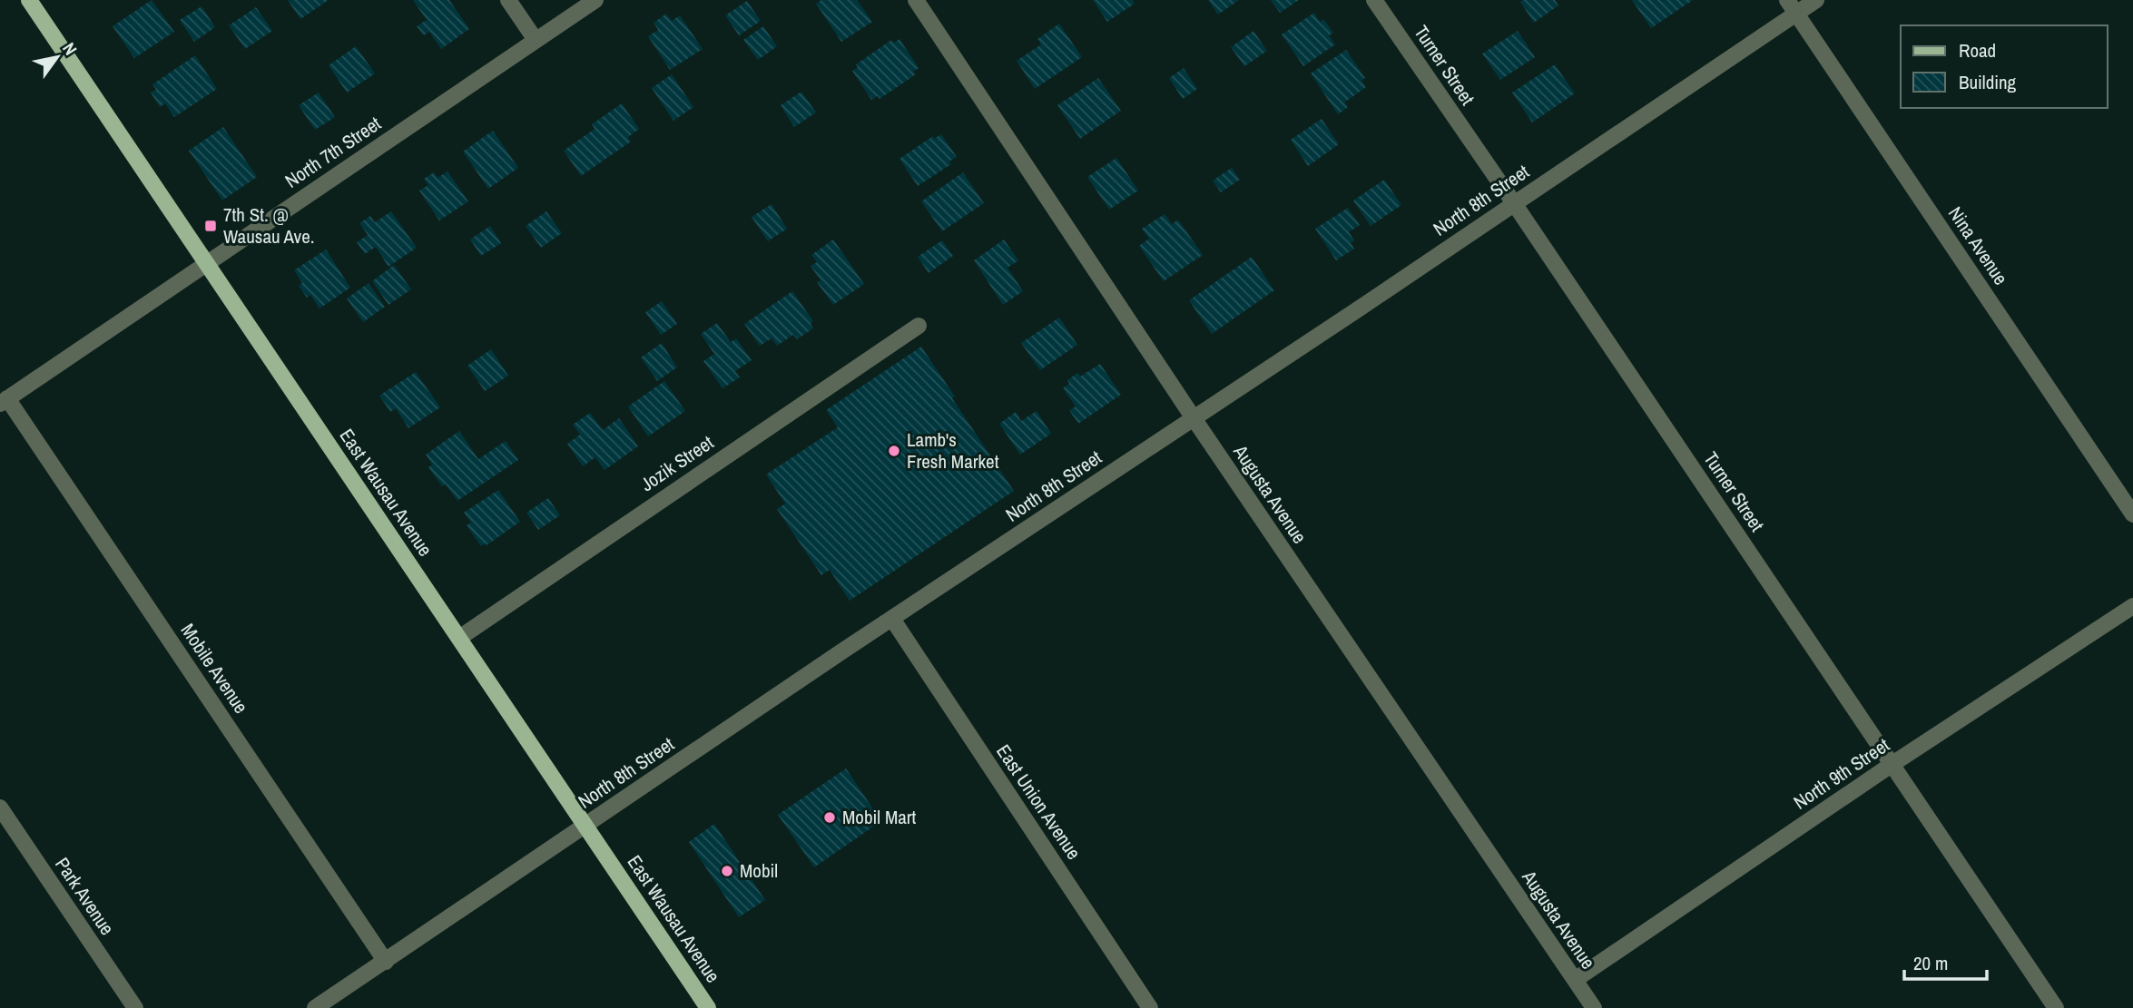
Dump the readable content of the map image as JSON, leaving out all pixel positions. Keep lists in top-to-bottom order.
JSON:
{
  "streets": {
    "main road": ["East Wausau Avenue"],
    "street": [
      "Turner Street",
      "North 7th Street",
      "North 8th Street",
      "Nina Avenue",
      "Jozik Street",
      "Augusta Avenue",
      "Mobile Avenue",
      "North 9th Street",
      "East Union Avenue",
      "Park Avenue"
    ]
  },
  "crossings": [
    ["Turner Street", "North 8th Street"],
    ["Turner Street", "North 9th Street"],
    ["North 7th Street", "East Wausau Avenue"],
    ["North 7th Street", "Mobile Avenue"],
    ["North 8th Street", "Nina Avenue"],
    ["North 8th Street", "East Wausau Avenue"],
    ["North 8th Street", "Augusta Avenue"],
    ["North 8th Street", "Mobile Avenue"],
    ["North 8th Street", "East Union Avenue"],
    ["Jozik Street", "East Wausau Avenue"],
    ["Augusta Avenue", "North 9th Street"]
  ],
  "places": {
    "transit": ["7th St. @ Wausau Ave."],
    "other": ["Lamb's Fresh Market", "Mobil Mart", "Mobil"]
  },
  "legend": ["Road", "Building"],
  "scale_bar": "20 m",
  "north": "top right"
}
